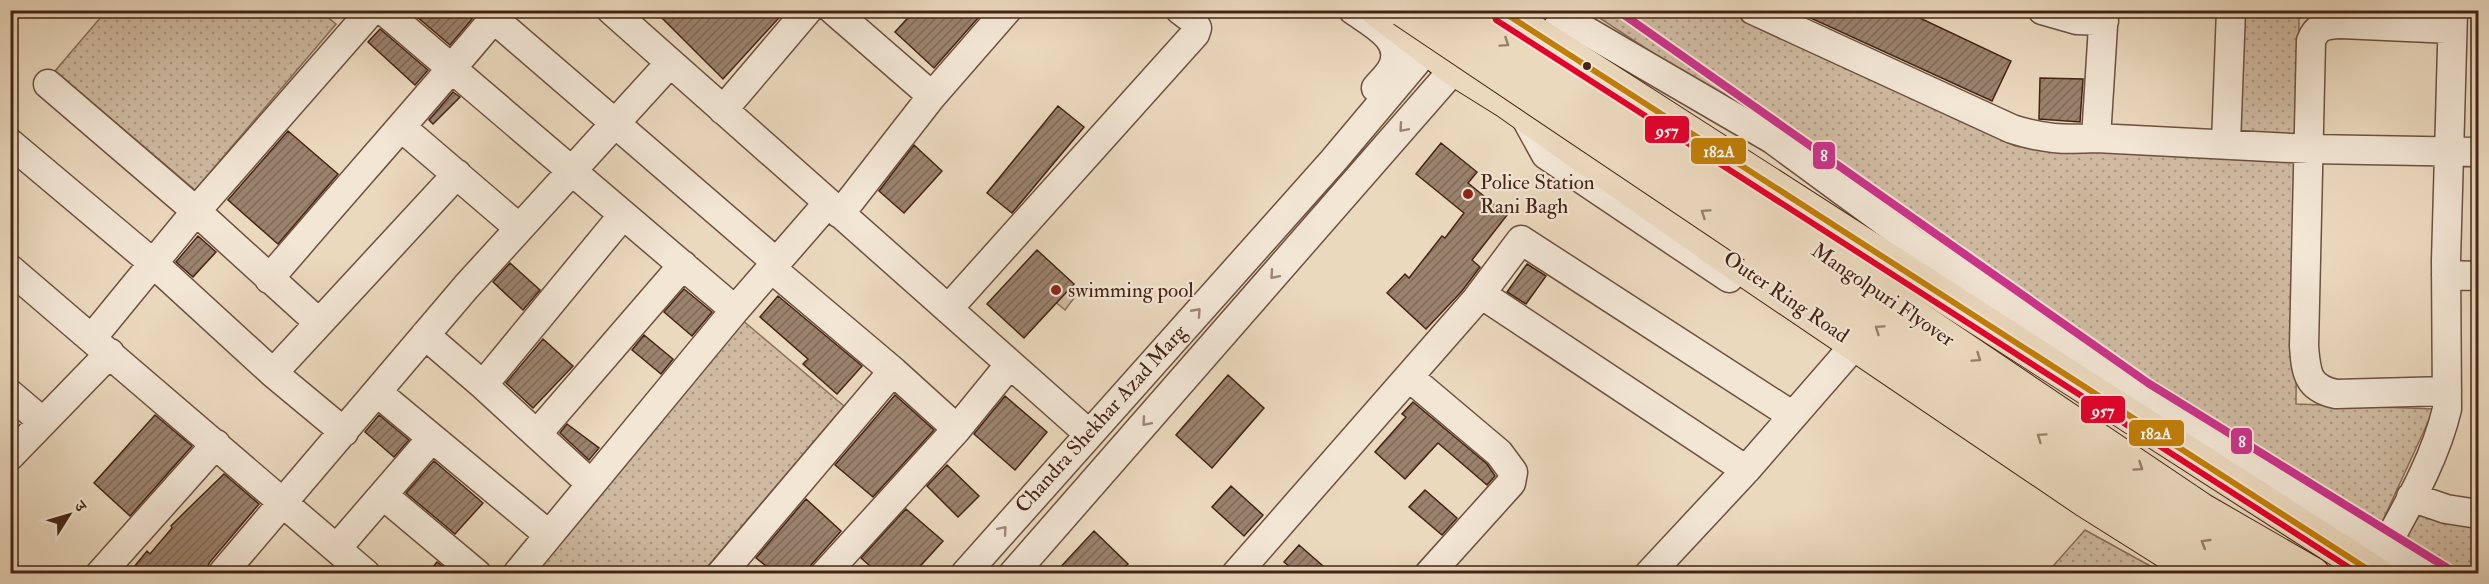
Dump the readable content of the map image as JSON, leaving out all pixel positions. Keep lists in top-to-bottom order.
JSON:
{
  "streets": {
    "main road": ["Mangolpuri Flyover", "Outer Ring Road"],
    "street": ["Chandra Shekhar Azad Marg"]
  },
  "crossings": [
    ["Outer Ring Road", "Chandra Shekhar Azad Marg"]
  ],
  "places": ["Police Station Rani Bagh", "swimming pool"],
  "lines": ["transit line 8", "transit line 182A", "transit line 957"],
  "north": "top right"
}
